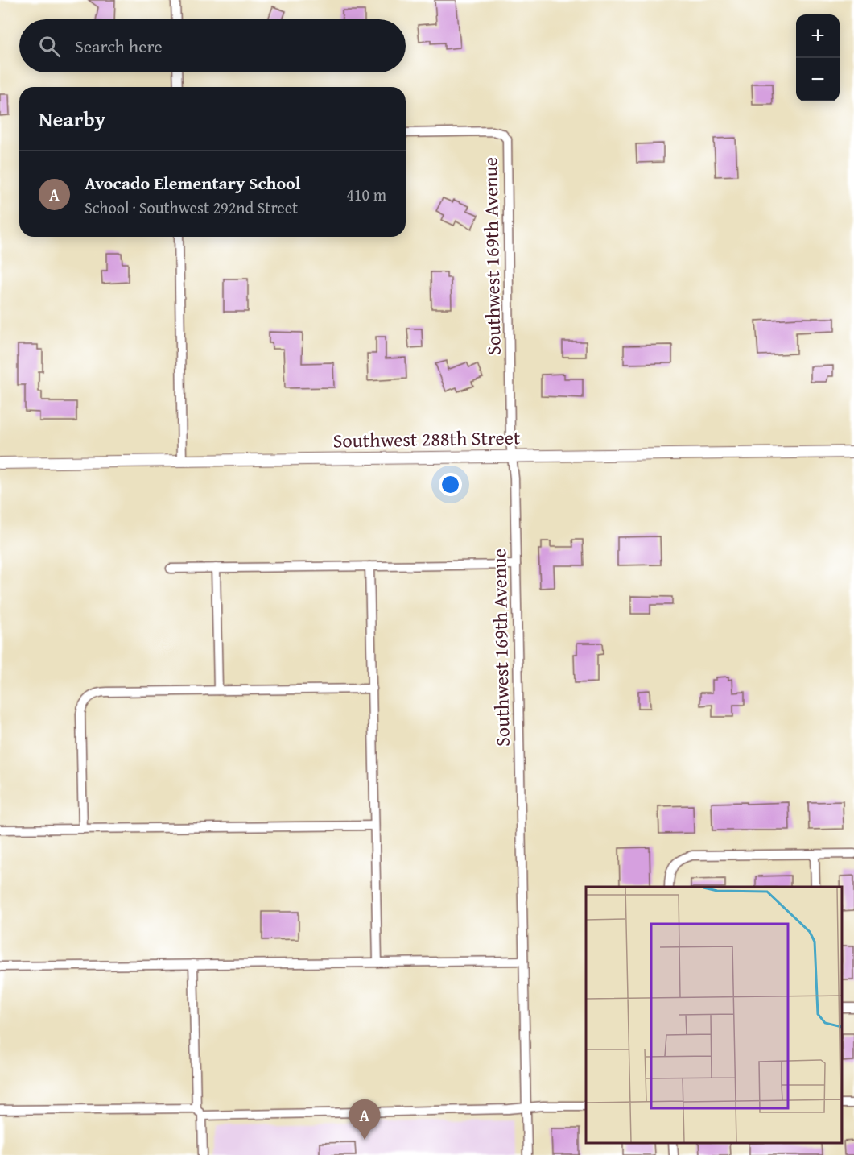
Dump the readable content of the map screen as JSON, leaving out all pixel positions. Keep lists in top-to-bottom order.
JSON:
{
  "streets": {
    "street": ["Southwest 169th Avenue", "Southwest 288th Street"]
  },
  "crossings": [
    ["Southwest 169th Avenue", "Southwest 288th Street"]
  ],
  "page": {
    "map_buttons": ["+", "−"],
    "search": "Search here",
    "heading": "Nearby",
    "list": [
      {
        "mark": "A",
        "name": "Avocado Elementary School",
        "note": "School · Southwest 292nd Street",
        "value": "410 m"
      }
    ],
    "pins": "A"
  }
}
